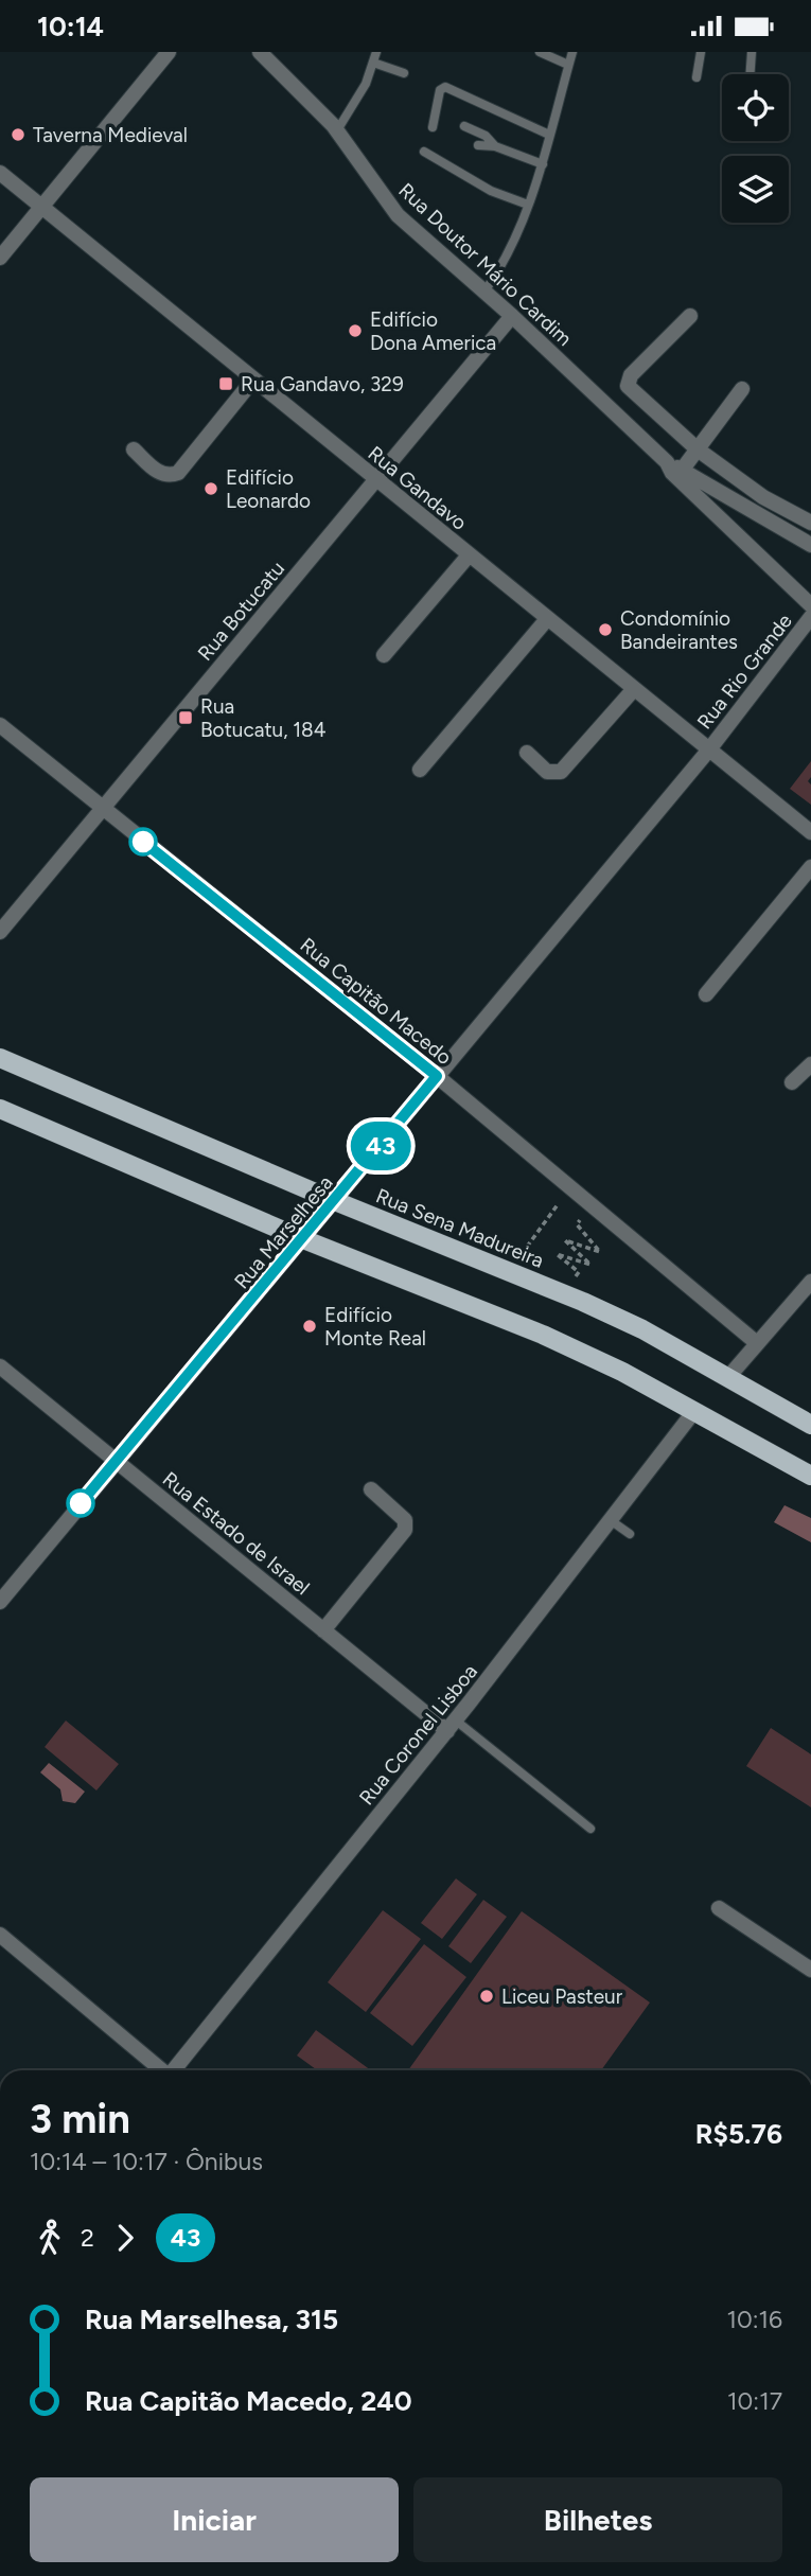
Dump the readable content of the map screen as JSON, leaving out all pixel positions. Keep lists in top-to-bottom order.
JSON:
{
  "streets": {
    "main road": ["Rua Sena Madureira"],
    "street": [
      "Rua Doutor Mário Cardim",
      "Rua Gandavo",
      "Rua Botucatu",
      "Rua Rio Grande",
      "Rua Capitão Macedo",
      "Rua Marselhesa",
      "Rua Estado de Israel",
      "Rua Coronel Lisboa"
    ]
  },
  "crossings": [
    ["Rua Doutor Mário Cardim", "Rua Botucatu"],
    ["Rua Gandavo", "Rua Botucatu"],
    ["Rua Gandavo", "Rua Rio Grande"],
    ["Rua Gandavo", "Rua Marselhesa"],
    ["Rua Botucatu", "Rua Capitão Macedo"],
    ["Rua Rio Grande", "Rua Marselhesa"],
    ["Rua Capitão Macedo", "Rua Marselhesa"],
    ["Rua Sena Madureira", "Rua Marselhesa"],
    ["Rua Marselhesa", "Rua Estado de Israel"],
    ["Rua Estado de Israel", "Rua Coronel Lisboa"]
  ],
  "places": {
    "other": [
      "Taverna Medieval",
      "Edifício Dona America",
      "Edifício Leonardo",
      "Condomínio Bandeirantes",
      "Edifício Monte Real",
      "Liceu Pasteur"
    ],
    "transit": ["Rua Gandavo, 329", "Rua Botucatu, 184"]
  },
  "lines": ["bus line 43"],
  "page": {
    "status": "10:14",
    "on_map": "43",
    "heading": ["3 min", "10:14 – 10:17 · Ônibus", "R$5.76"],
    "legs": ["2", "43"],
    "list": [
      {
        "name": "Rua Marselhesa, 315",
        "value": "10:16"
      },
      {
        "name": "Rua Capitão Macedo, 240",
        "value": "10:17"
      }
    ],
    "buttons": ["Iniciar", "Bilhetes"]
  }
}
